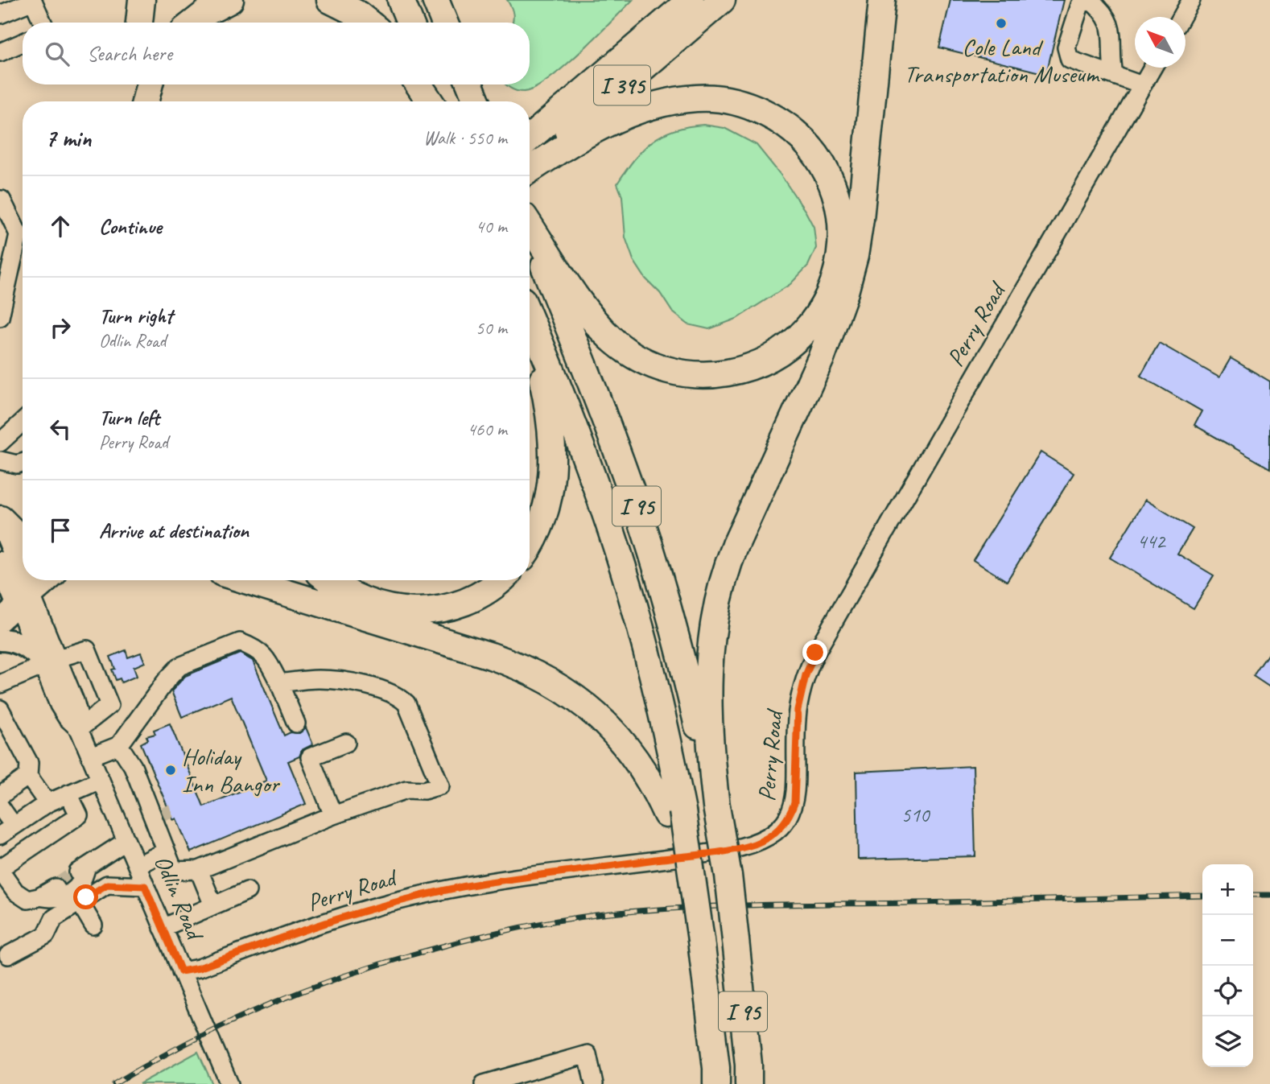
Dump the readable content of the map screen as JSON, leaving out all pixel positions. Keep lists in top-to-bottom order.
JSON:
{
  "streets": {
    "highway": ["I 395", "I 95"],
    "main road": ["Odlin Road"],
    "street": ["Perry Road"]
  },
  "crossings": [
    ["Perry Road", "Odlin Road"]
  ],
  "places": ["Cole Land Transportation Museum", "Holiday Inn Bangor"],
  "house_numbers": ["442", "510"],
  "north": "top left",
  "page": {
    "search": "Search here",
    "heading": ["7 min", "Walk · 550 m"],
    "list": [
      ["Continue", "40 m"],
      ["Turn right", "Odlin Road", "50 m"],
      ["Turn left", "Perry Road", "460 m"],
      "Arrive at destination"
    ],
    "map_buttons": ["+", "−"]
  }
}
